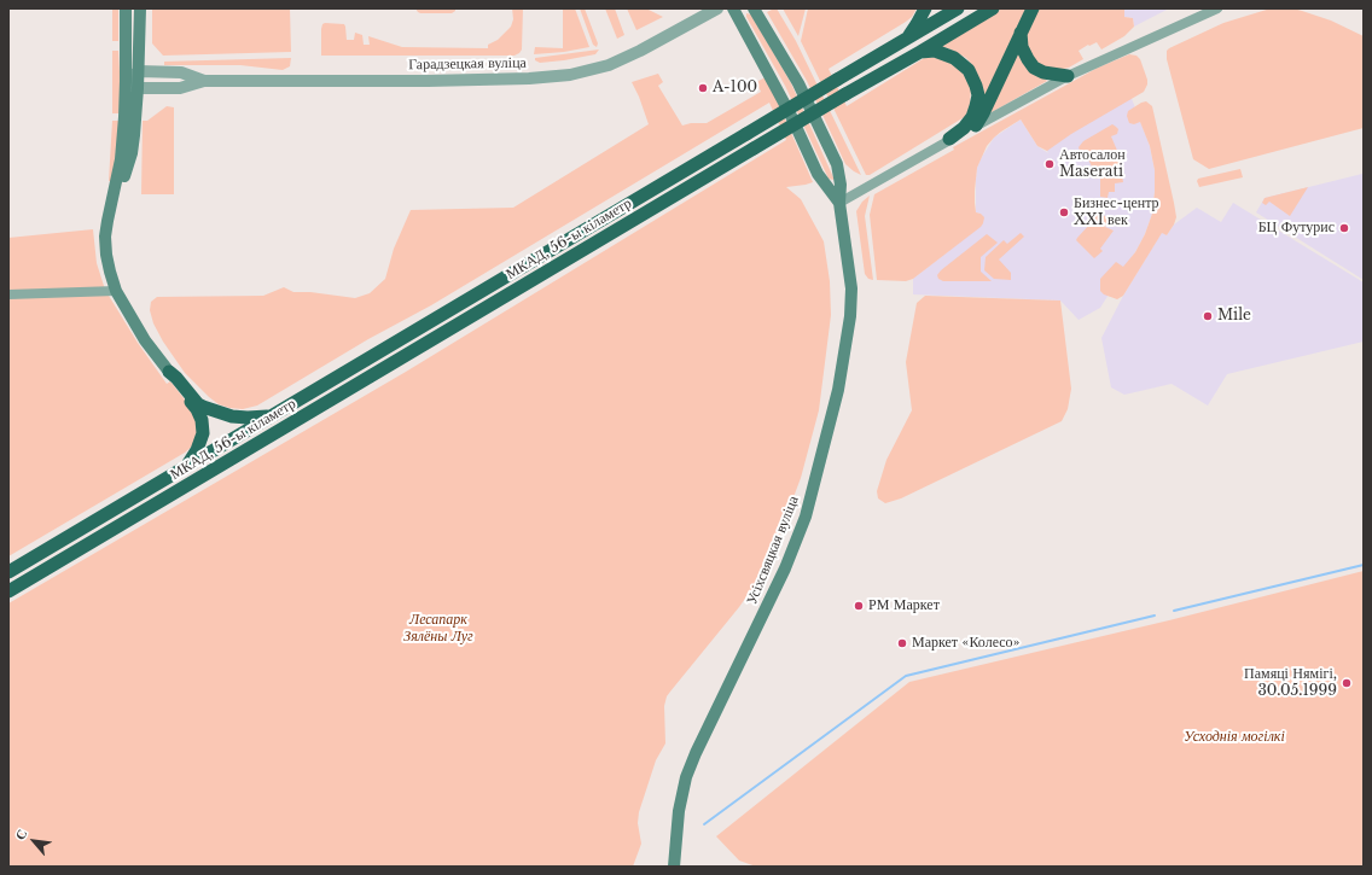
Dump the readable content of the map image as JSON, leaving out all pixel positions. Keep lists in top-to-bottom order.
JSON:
{
  "streets": {
    "highway": ["МКАД, 56-ы кіламетр"],
    "main road": ["Усіхсвяцкая вуліца"],
    "street": ["Гарадзецкая вуліца"]
  },
  "parks": ["Лесапарк Зялёны Луг", "Усходнія могілкі"],
  "places": [
    "A-100",
    "Автосалон Maserati",
    "Бизнес-центр XXI век",
    "БЦ Футурис",
    "Mile",
    "РМ Маркет",
    "Маркет «Колесо»",
    "Памяці Нямігі, 30.05.1999"
  ],
  "north": "top left"
}
